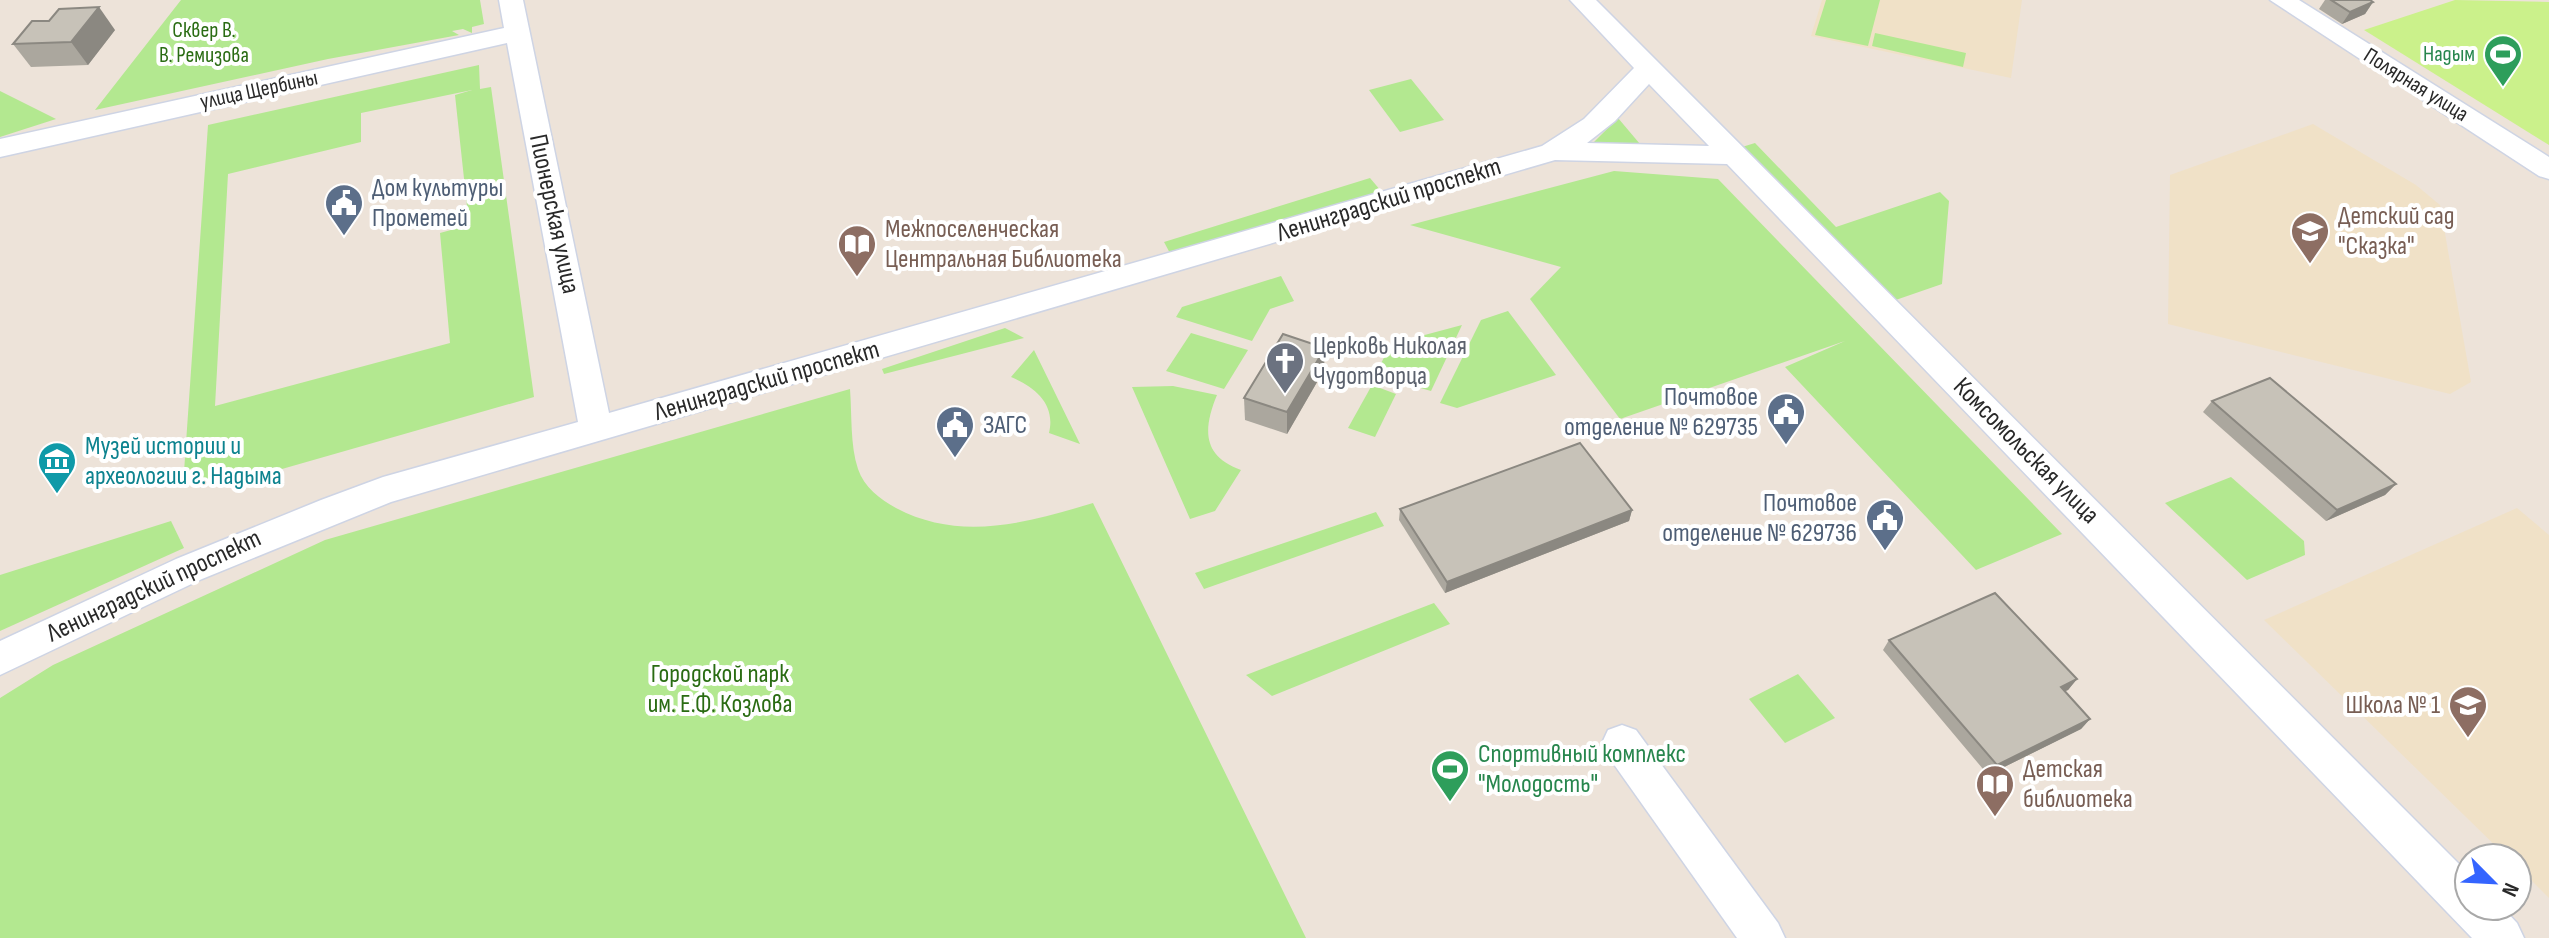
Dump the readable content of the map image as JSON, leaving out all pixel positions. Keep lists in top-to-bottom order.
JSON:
{
  "streets": {
    "street": [
      "Полярная улица",
      "улица Щербины",
      "Ленинградский проспект",
      "Пионерская улица",
      "Комсомольская улица"
    ]
  },
  "crossings": [
    ["улица Щербины", "Пионерская улица"],
    ["Ленинградский проспект", "Пионерская улица"]
  ],
  "parks": ["Сквер В. В. Ремизова", "Городской парк им. Е.Ф. Козлова"],
  "places": {
    "sports": ["Надым", "Спортивный комплекс \"Молодость\""],
    "public building": [
      "Дом культуры Прометей",
      "Почтовое отделение № 629735",
      "ЗАГС",
      "Почтовое отделение № 629736"
    ],
    "school or university": ["Детский сад \"Сказка\"", "Школа № 1"],
    "library": ["Межпоселенческая Центральная Библиотека", "Детская библиотека"],
    "church": ["Церковь Николая Чудотворца"],
    "museum": ["Музей истории и археологии г. Надыма"]
  },
  "north": "bottom right"
}
